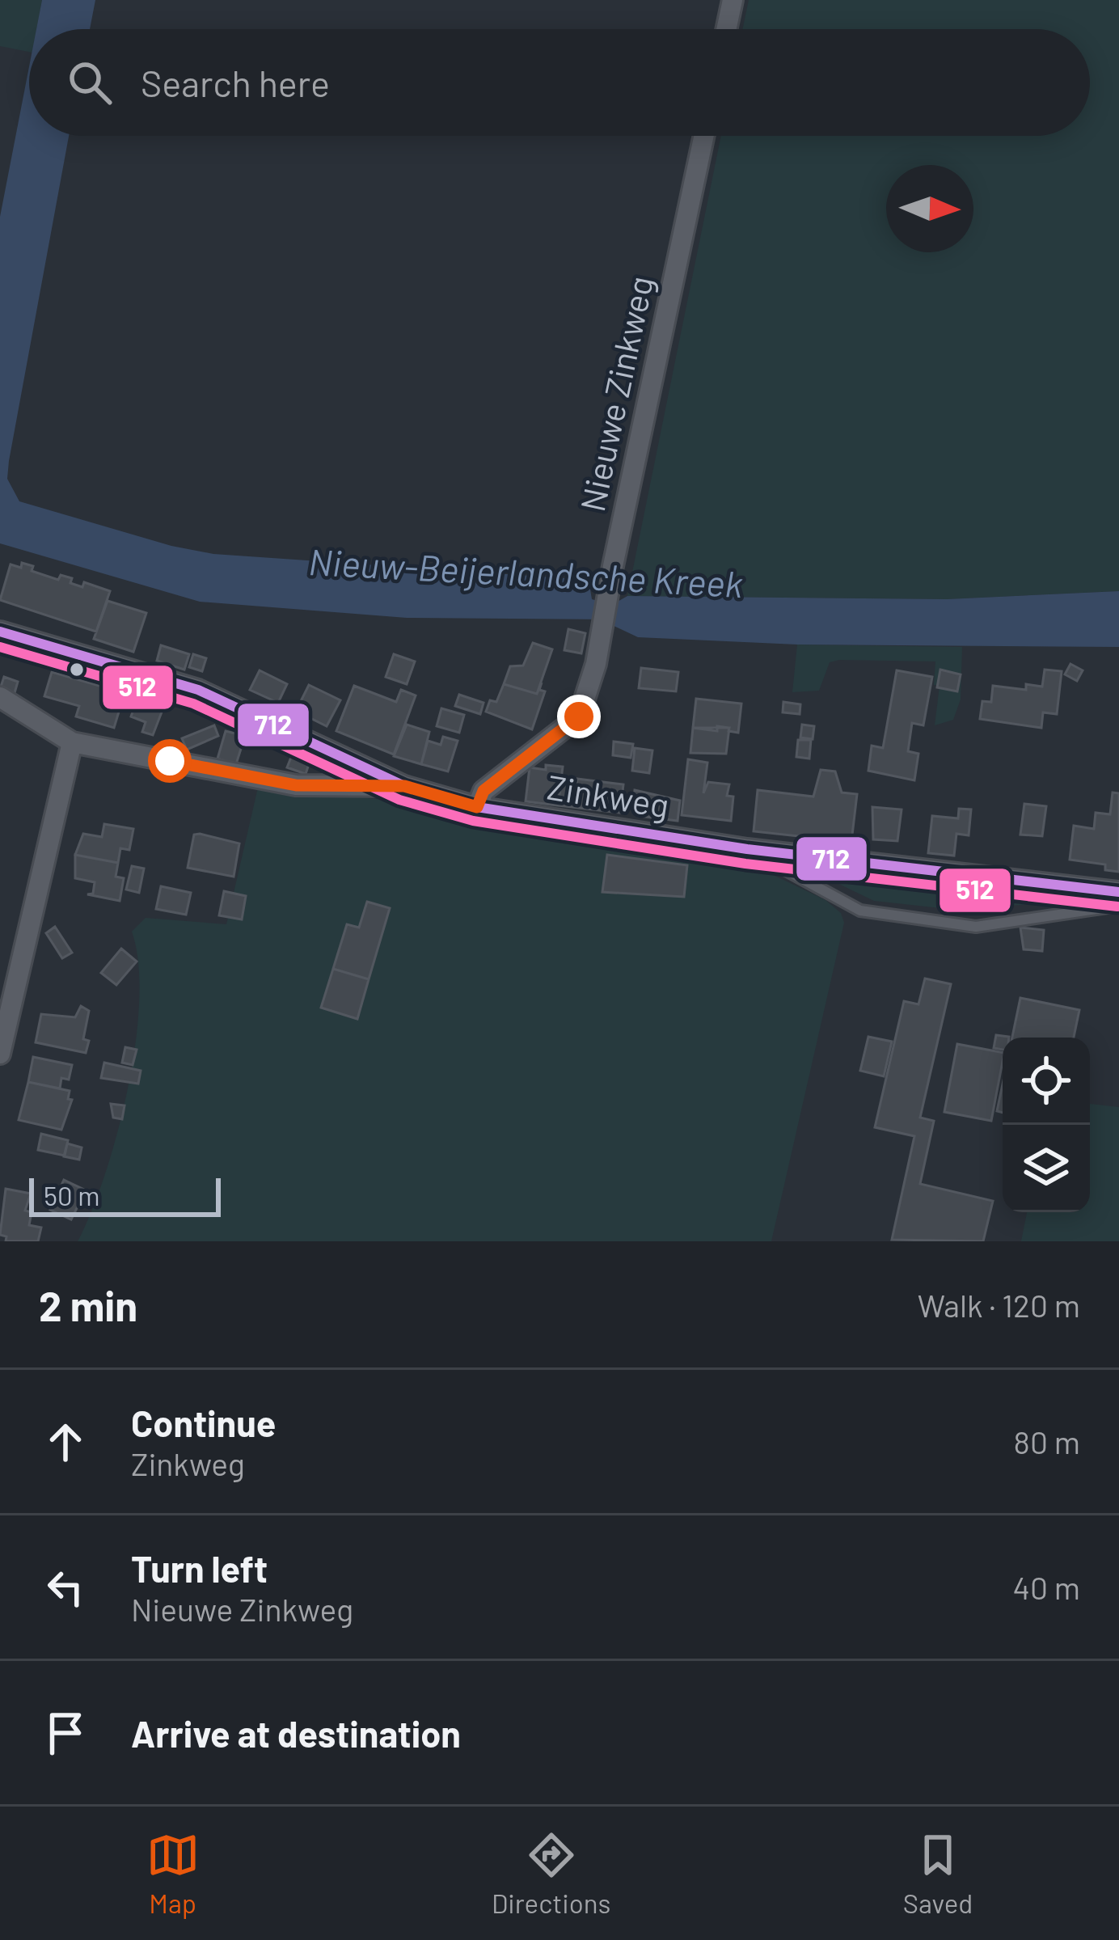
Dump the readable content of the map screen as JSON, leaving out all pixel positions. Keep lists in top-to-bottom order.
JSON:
{
  "streets": {
    "street": ["Nieuwe Zinkweg", "Zinkweg"]
  },
  "crossings": [
    ["Nieuwe Zinkweg", "Zinkweg"]
  ],
  "water": ["Nieuw-Beijerlandsche Kreek"],
  "lines": ["transit line 712", "transit line 512"],
  "scale_bar": "50 m",
  "north": "right",
  "page": {
    "search": "Search here",
    "scale": "50 m",
    "heading": ["2 min", "Walk · 120 m"],
    "list": [
      ["Continue", "Zinkweg", "80 m"],
      ["Turn left", "Nieuwe Zinkweg", "40 m"],
      "Arrive at destination"
    ],
    "nav": ["Map", "Directions", "Saved"]
  }
}
